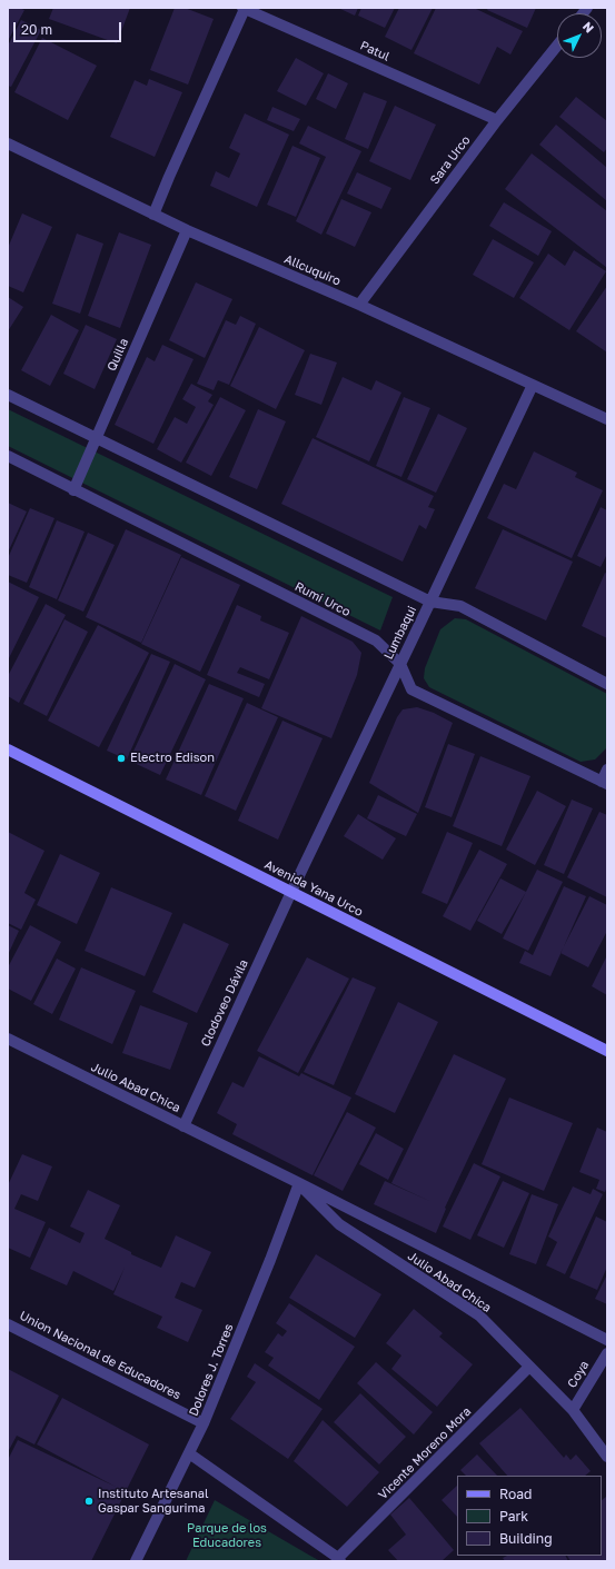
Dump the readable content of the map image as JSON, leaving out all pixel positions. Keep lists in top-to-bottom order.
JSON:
{
  "streets": {
    "street": [
      "Patul",
      "Sara Urco",
      "Allcuquiro",
      "Quilla",
      "Rumi Urco",
      "Lumbaqui",
      "Avenida Yana Urco",
      "Clodoveo Dávila",
      "Julio Abad Chica",
      "Union Nacional de Educadores",
      "Dolores J. Torres",
      "Coya",
      "Vicente Moreno Mora"
    ]
  },
  "crossings": [
    ["Patul", "Sara Urco"],
    ["Sara Urco", "Allcuquiro"],
    ["Allcuquiro", "Quilla"],
    ["Allcuquiro", "Lumbaqui"],
    ["Quilla", "Rumi Urco"],
    ["Rumi Urco", "Lumbaqui"],
    ["Lumbaqui", "Avenida Yana Urco"],
    ["Lumbaqui", "Clodoveo Dávila"],
    ["Avenida Yana Urco", "Clodoveo Dávila"],
    ["Clodoveo Dávila", "Julio Abad Chica"],
    ["Julio Abad Chica", "Dolores J. Torres"],
    ["Julio Abad Chica", "Coya"],
    ["Julio Abad Chica", "Vicente Moreno Mora"],
    ["Union Nacional de Educadores", "Dolores J. Torres"]
  ],
  "parks": ["Parque de los Educadores"],
  "places": ["Electro Edison", "Instituto Artesanal Gaspar Sangurima"],
  "legend": ["Road", "Park", "Building"],
  "scale_bar": "20 m",
  "north": "top right"
}
